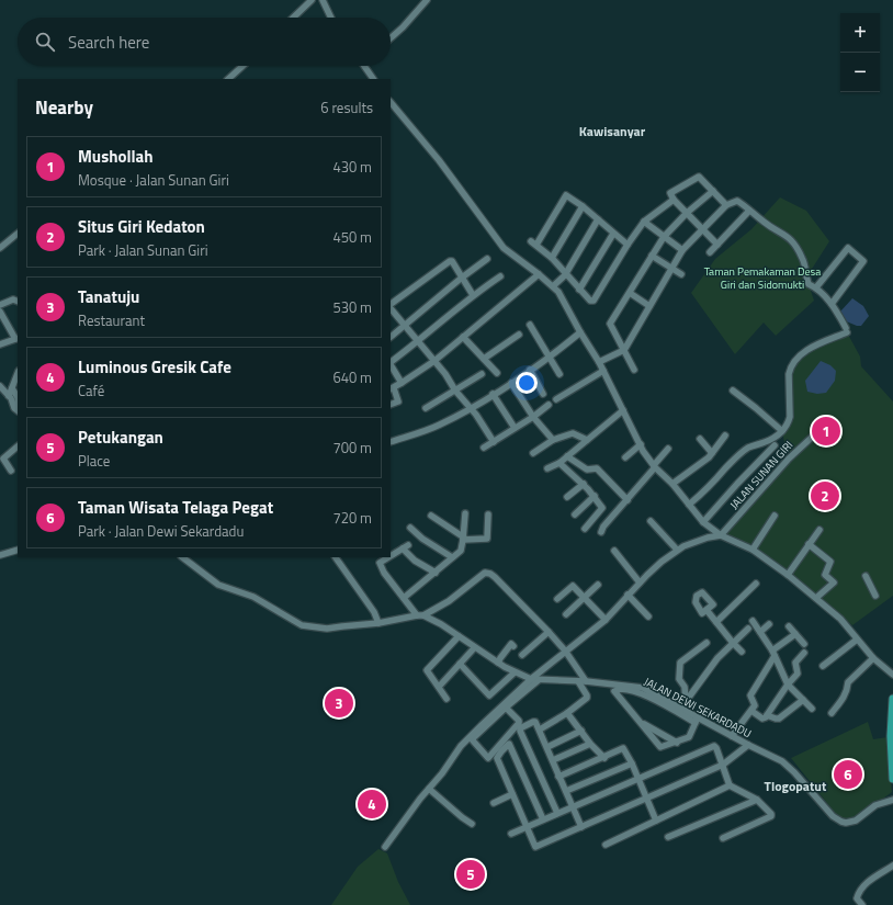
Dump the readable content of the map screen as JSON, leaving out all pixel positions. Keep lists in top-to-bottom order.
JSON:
{
  "streets": {
    "street": ["JALAN SUNAN GIRI", "JALAN DEWI SEKARDADU"]
  },
  "districts": ["Kawisanyar", "Tlogopatut"],
  "parks": ["Taman Pemakaman Desa Giri dan Sidomukti"],
  "page": {
    "map_buttons": ["+", "−"],
    "search": "Search here",
    "heading": ["Nearby", "6 results"],
    "list": [
      {
        "mark": "1",
        "name": "Mushollah",
        "note": "Mosque · Jalan Sunan Giri",
        "value": "430 m"
      },
      {
        "mark": "2",
        "name": "Situs Giri Kedaton",
        "note": "Park · Jalan Sunan Giri",
        "value": "450 m"
      },
      {
        "mark": "3",
        "name": "Tanatuju",
        "note": "Restaurant",
        "value": "530 m"
      },
      {
        "mark": "4",
        "name": "Luminous Gresik Cafe",
        "note": "Café",
        "value": "640 m"
      },
      {
        "mark": "5",
        "name": "Petukangan",
        "note": "Place",
        "value": "700 m"
      },
      {
        "mark": "6",
        "name": "Taman Wisata Telaga Pegat",
        "note": "Park · Jalan Dewi Sekardadu",
        "value": "720 m"
      }
    ],
    "pins": [
      "1",
      "2",
      "3",
      "6",
      "4",
      "5"
    ]
  }
}
